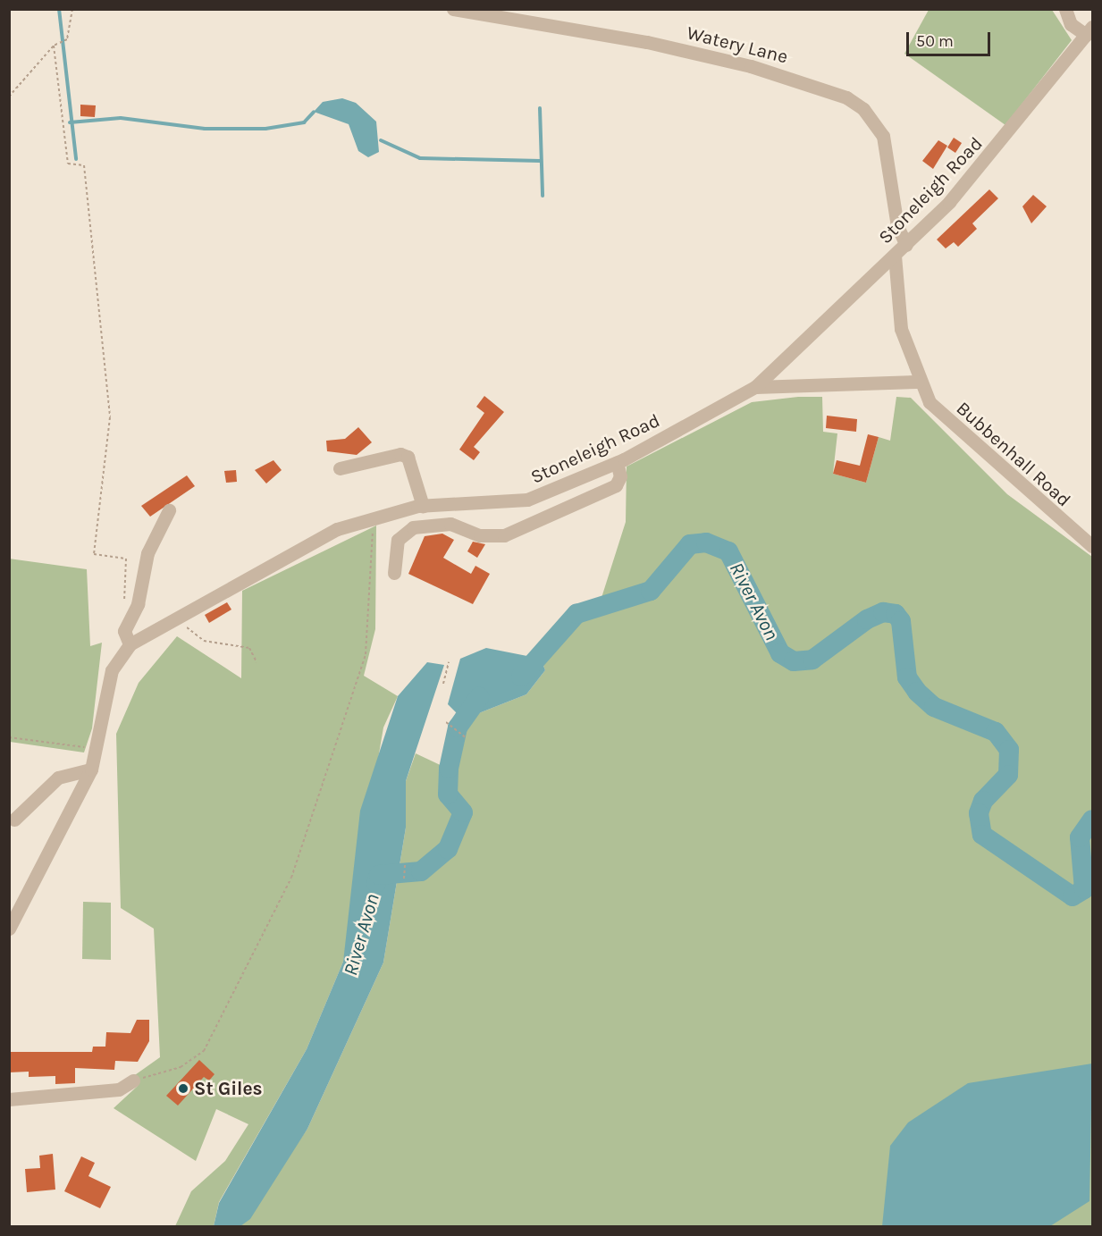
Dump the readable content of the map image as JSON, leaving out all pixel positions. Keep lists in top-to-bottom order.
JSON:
{
  "streets": {
    "street": ["Watery Lane", "Stoneleigh Road", "Bubbenhall Road"]
  },
  "crossings": [
    ["Watery Lane", "Stoneleigh Road"],
    ["Stoneleigh Road", "Bubbenhall Road"]
  ],
  "water": ["River Avon"],
  "places": ["St Giles"],
  "scale_bar": "50 m"
}
